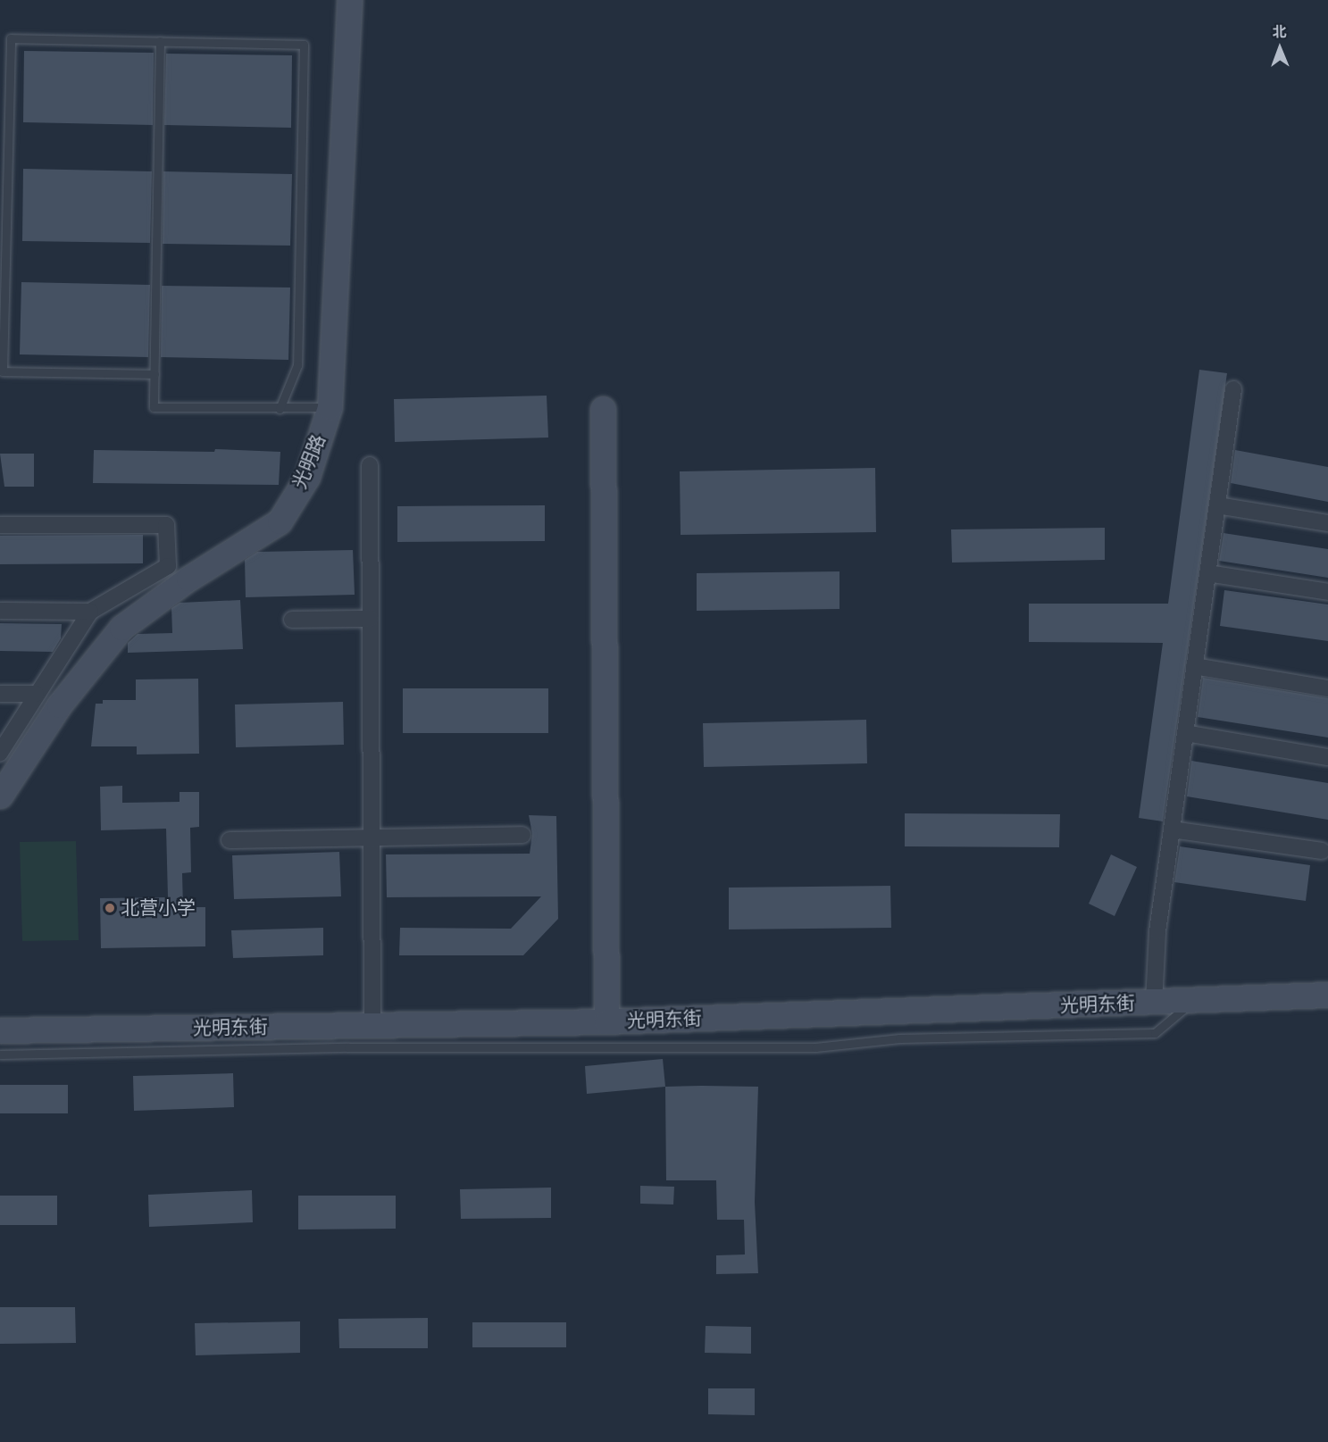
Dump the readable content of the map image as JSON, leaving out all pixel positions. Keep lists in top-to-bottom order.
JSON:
{
  "streets": {
    "street": ["光明路", "光明东街"]
  },
  "places": ["北营小学"],
  "north": "top"
}
